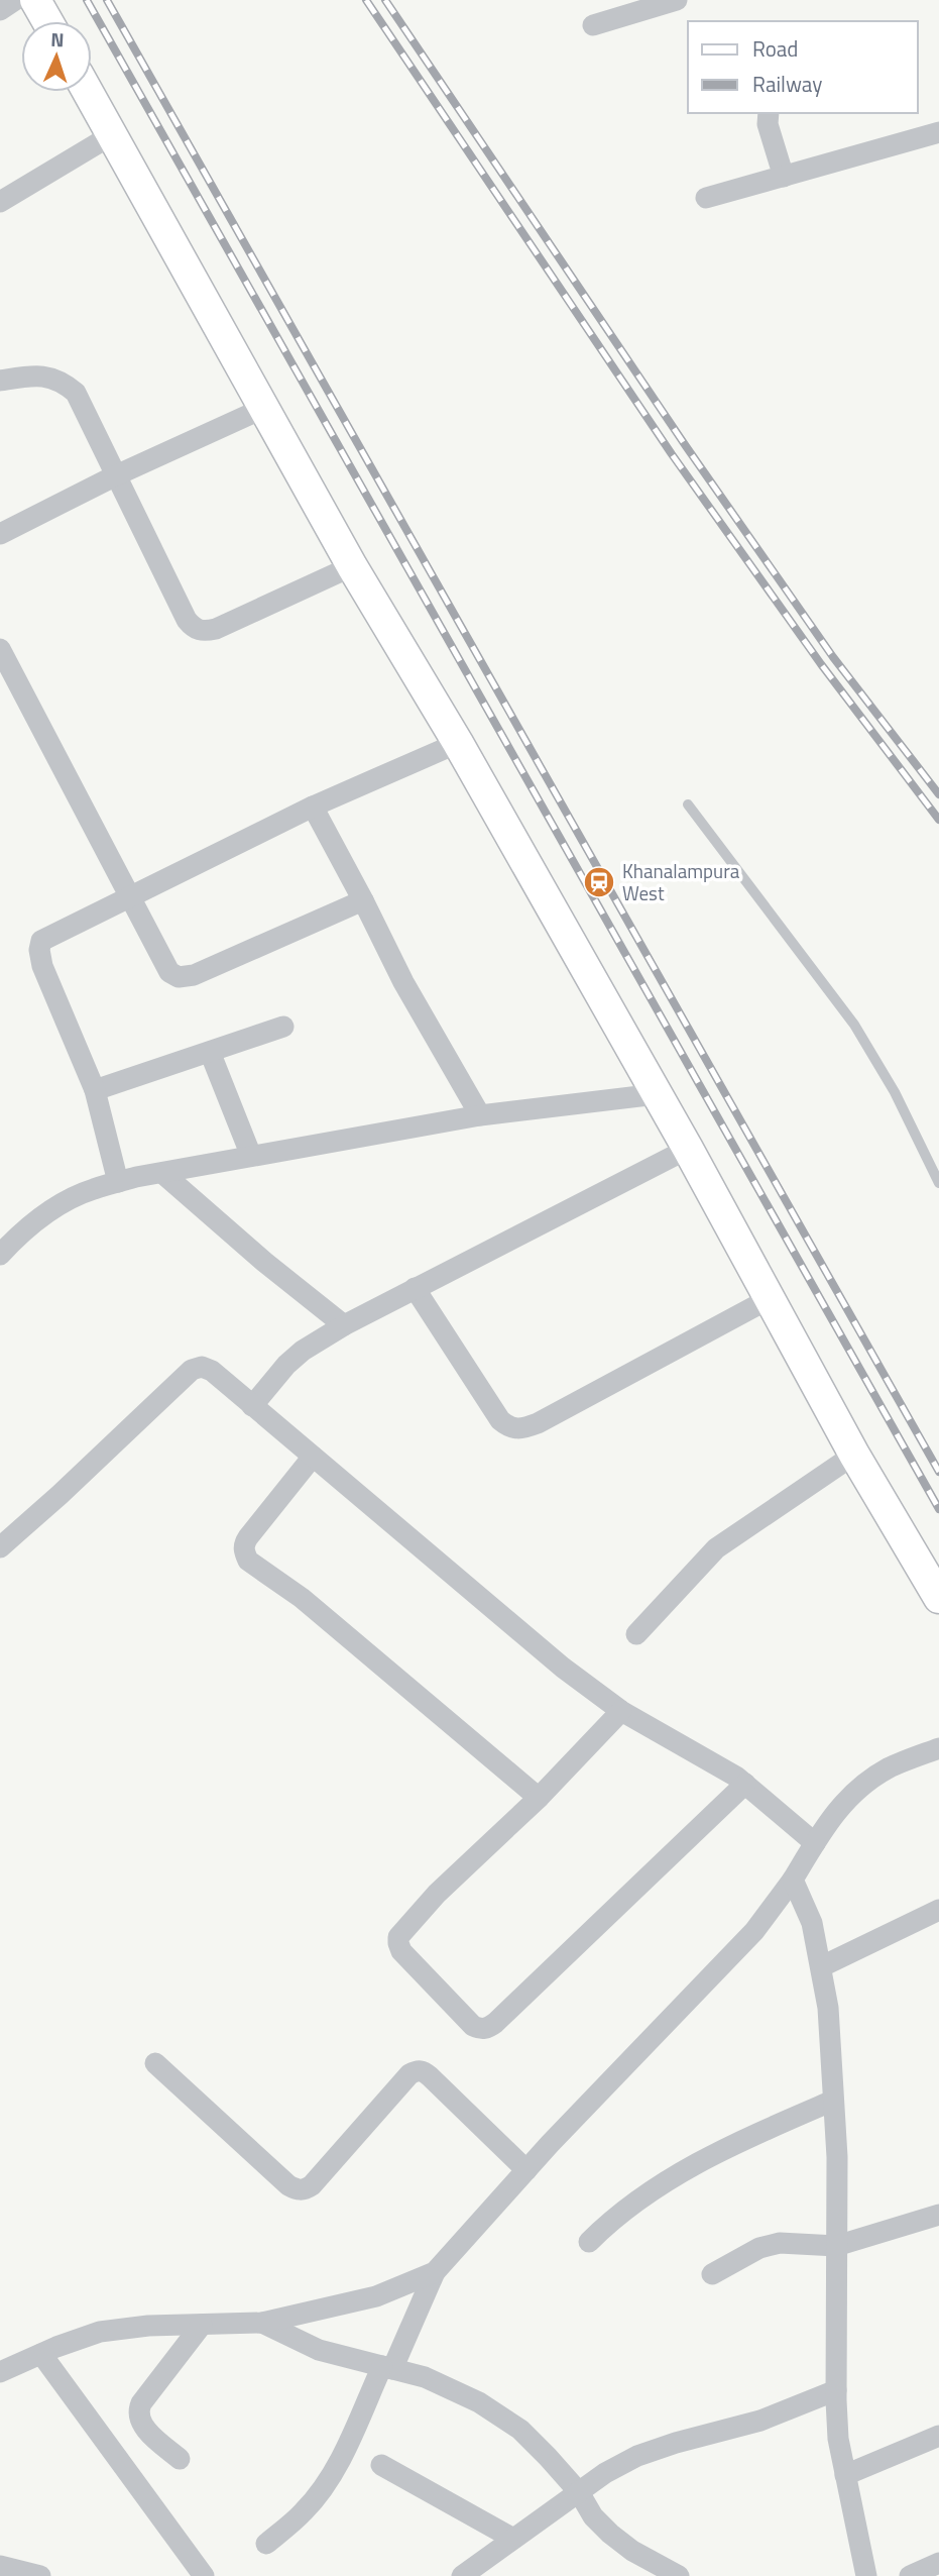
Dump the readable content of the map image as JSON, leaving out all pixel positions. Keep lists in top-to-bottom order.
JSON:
{
  "places": {
    "station": ["Khanalampura West"]
  },
  "legend": ["Road", "Railway"],
  "north": "top"
}
